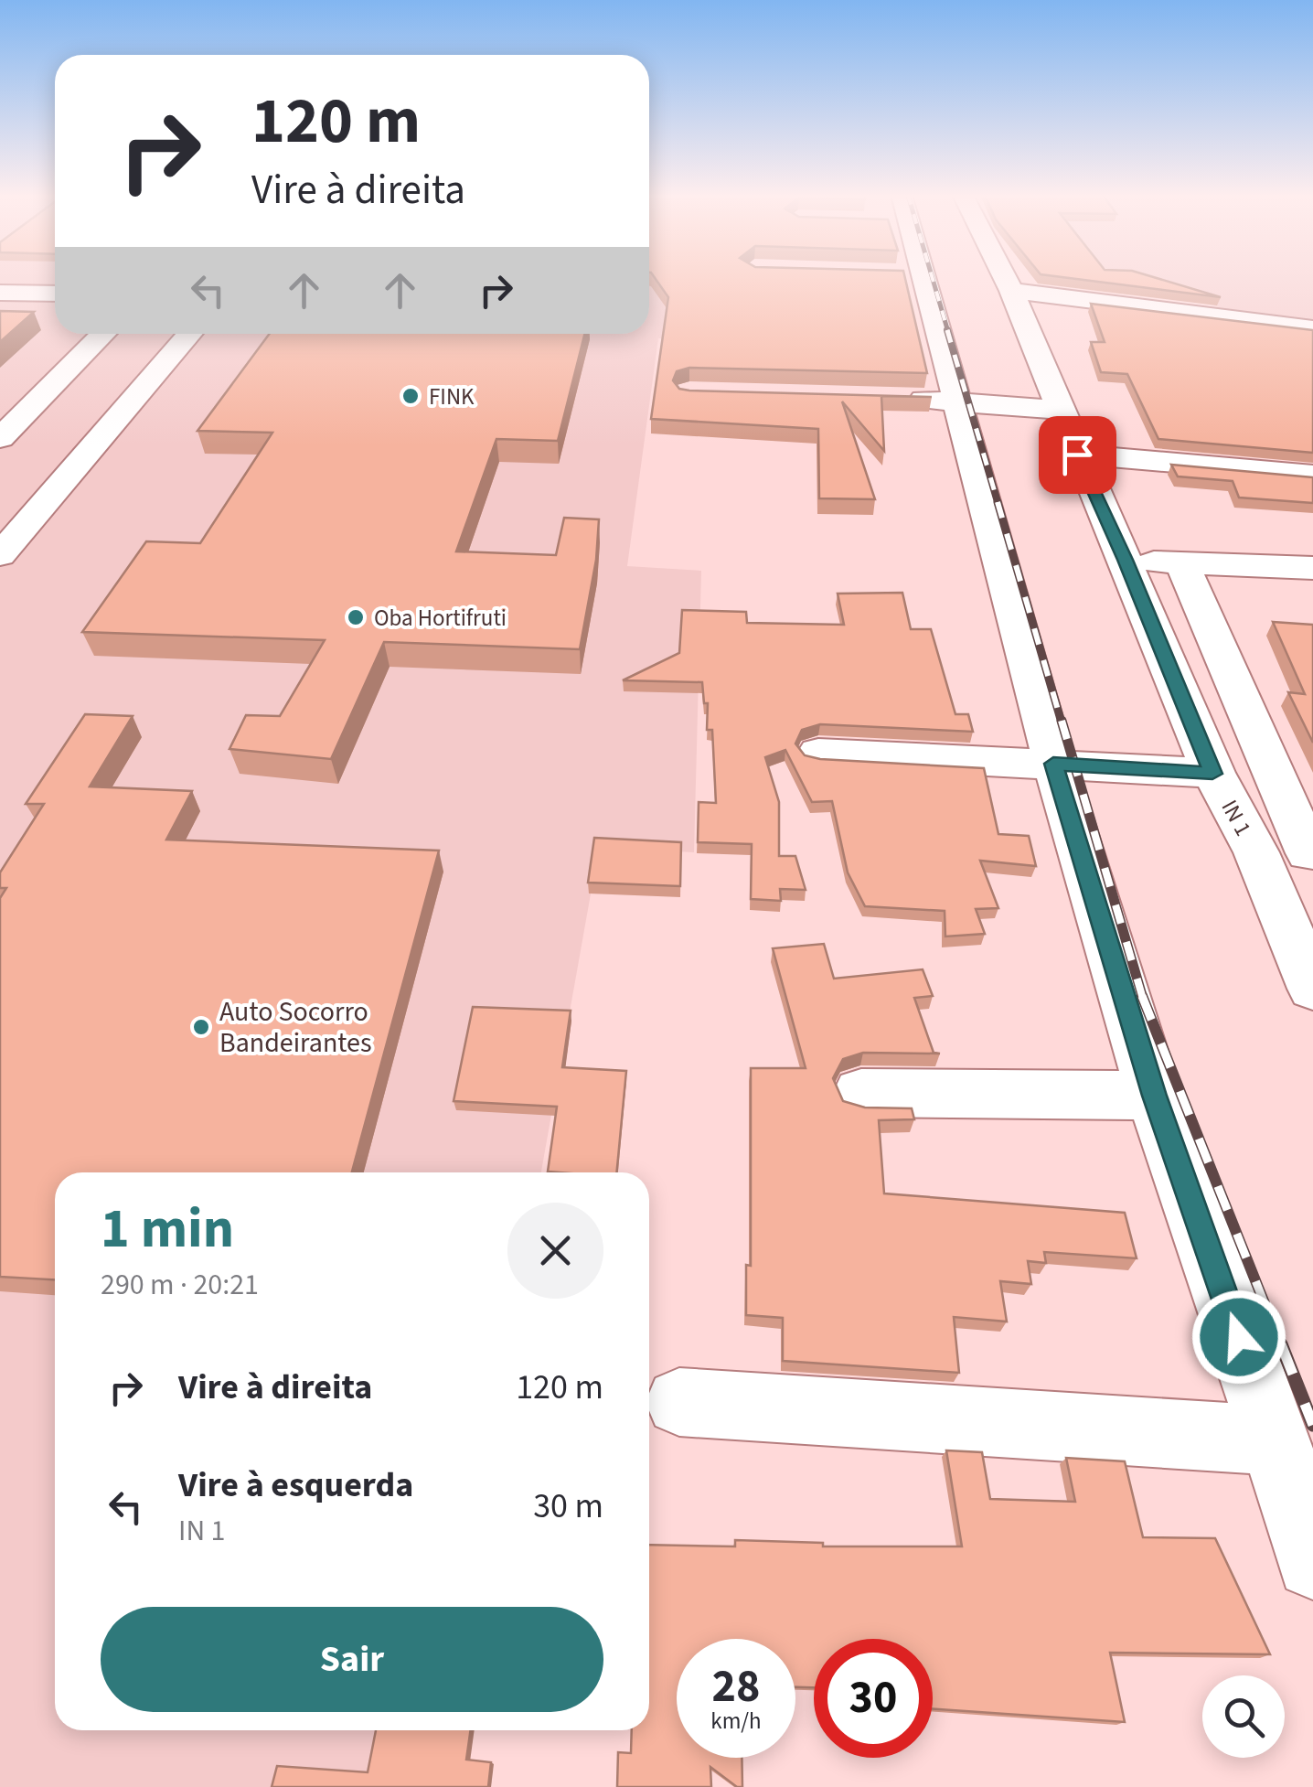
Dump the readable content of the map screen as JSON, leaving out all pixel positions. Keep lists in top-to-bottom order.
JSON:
{
  "streets": {
    "street": ["IN 1"]
  },
  "places": ["FINK", "Oba Hortifruti", "Auto Socorro Bandeirantes"],
  "page": {
    "turn": ["120 m", "Vire à direita"],
    "heading": ["1 min", "290 m · 20:21"],
    "list": [
      {
        "name": "Vire à direita",
        "value": "120 m"
      },
      {
        "name": "Vire à esquerda",
        "note": "IN 1",
        "value": "30 m"
      }
    ],
    "buttons": "Sair",
    "speed": "28 km/h",
    "limit": "30"
  }
}
